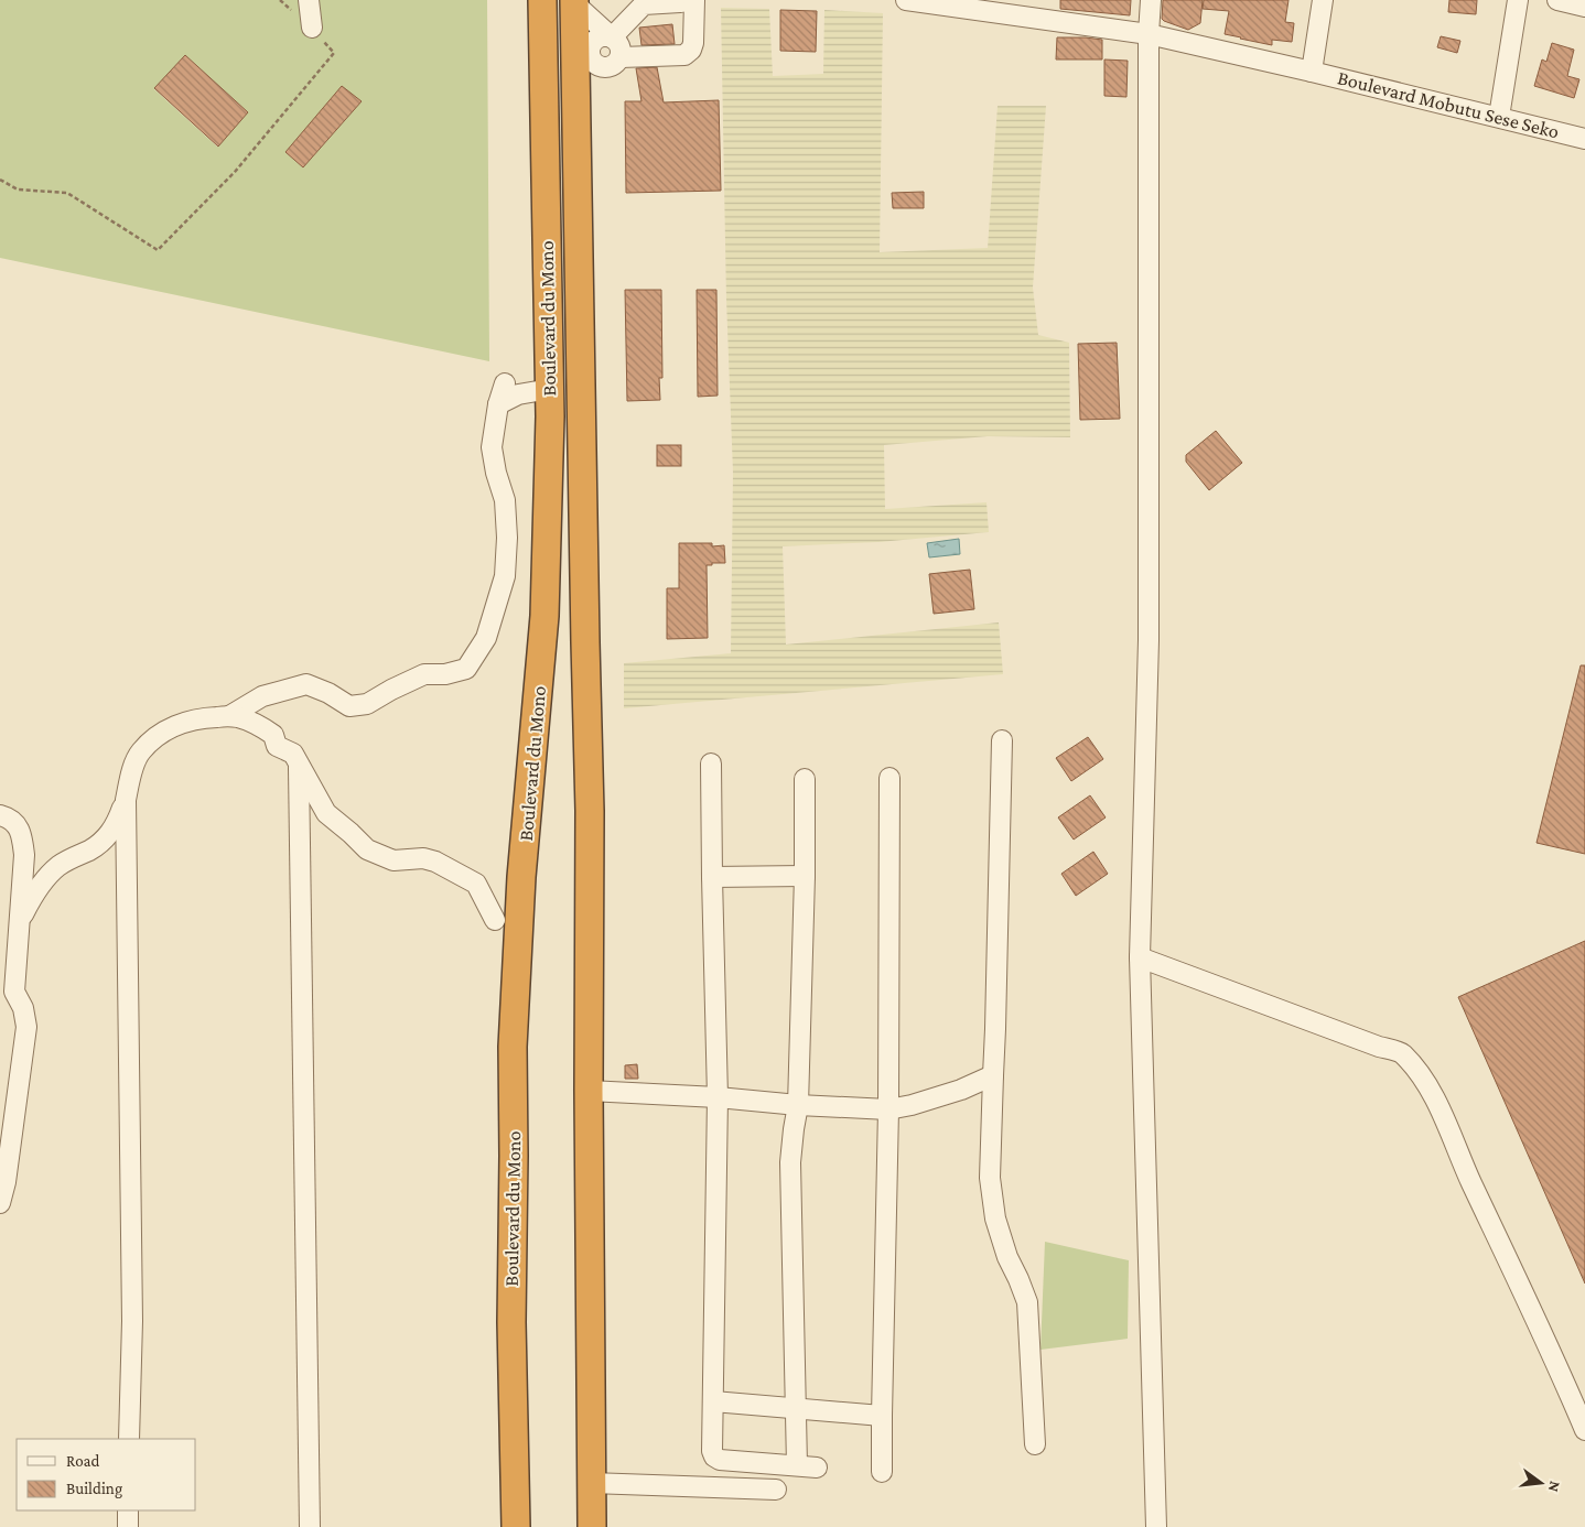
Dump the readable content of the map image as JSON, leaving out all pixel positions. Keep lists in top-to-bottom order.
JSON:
{
  "streets": {
    "highway": ["Boulevard du Mono"],
    "street": ["Boulevard Mobutu Sese Seko"]
  },
  "legend": ["Road", "Building"],
  "north": "right"
}
